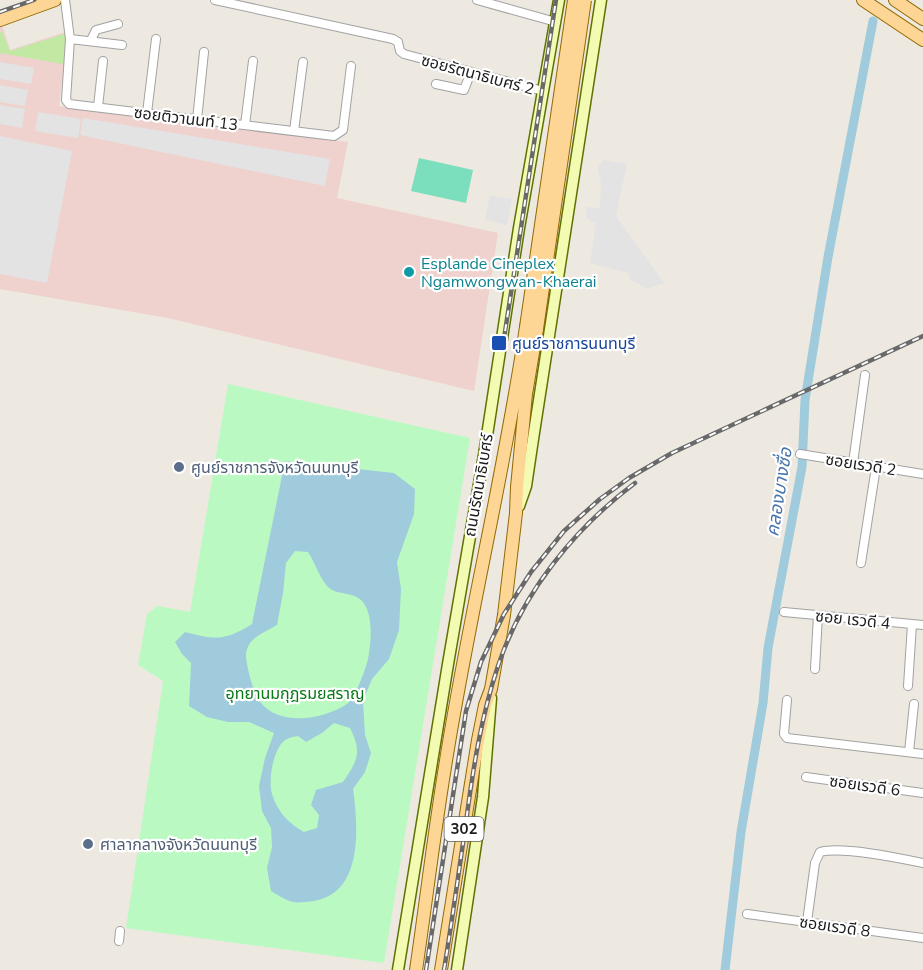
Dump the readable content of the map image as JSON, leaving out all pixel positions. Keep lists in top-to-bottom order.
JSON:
{
  "streets": {
    "main road": ["ถนนรัตนาธิเบศร์", "302"],
    "street": [
      "ซอยรัตนาธิเบศร์ 2",
      "ซอยติวานนท์ 13",
      "ซอยเรวดี 2",
      "ซอย เรวดี 4",
      "ซอยเรวดี 6",
      "ซอยเรวดี 8"
    ]
  },
  "crossings": [
    ["ซอยรัตนาธิเบศร์ 2", "ถนนรัตนาธิเบศร์"]
  ],
  "water": ["คลองบางซื่อ"],
  "parks": ["อุทยานมกุฎรมยสราญ"],
  "places": {
    "other": ["Esplande Cineplex Ngamwongwan-Khaerai", "ศูนย์ราชการจังหวัดนนทบุรี", "ศาลากลางจังหวัดนนทบุรี"],
    "transit": ["ศูนย์ราชการนนทบุรี"]
  }
}
